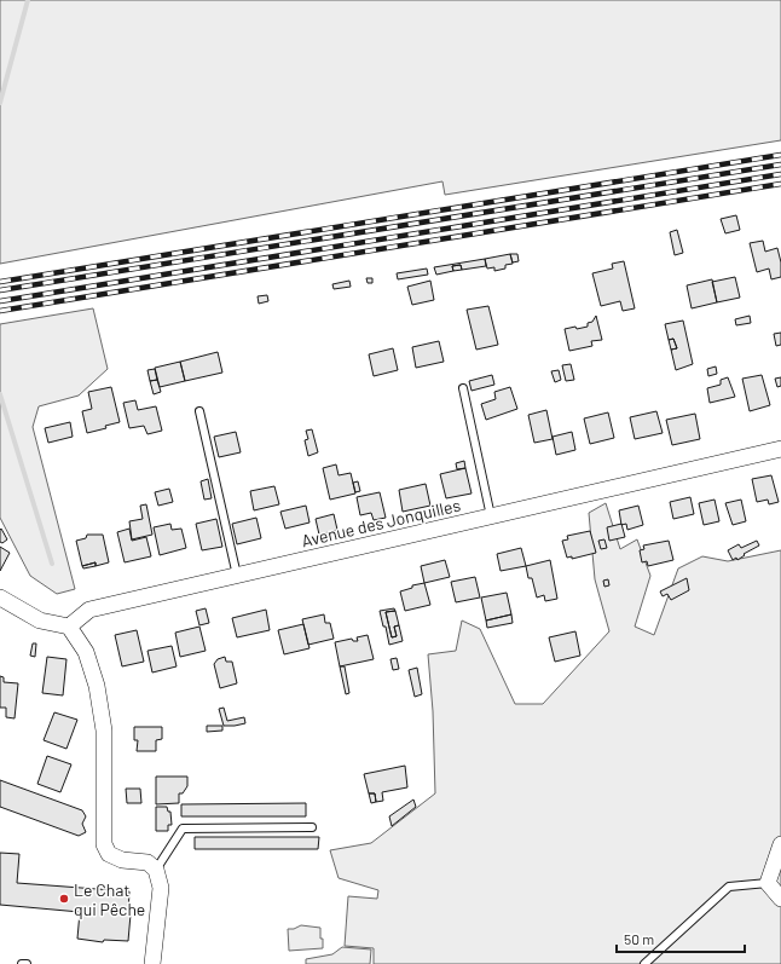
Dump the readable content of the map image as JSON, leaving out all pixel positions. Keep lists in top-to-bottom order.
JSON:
{
  "streets": {
    "street": ["Avenue des Jonquilles"]
  },
  "places": ["Le Chat qui Pêche"],
  "scale_bar": "50 m"
}
